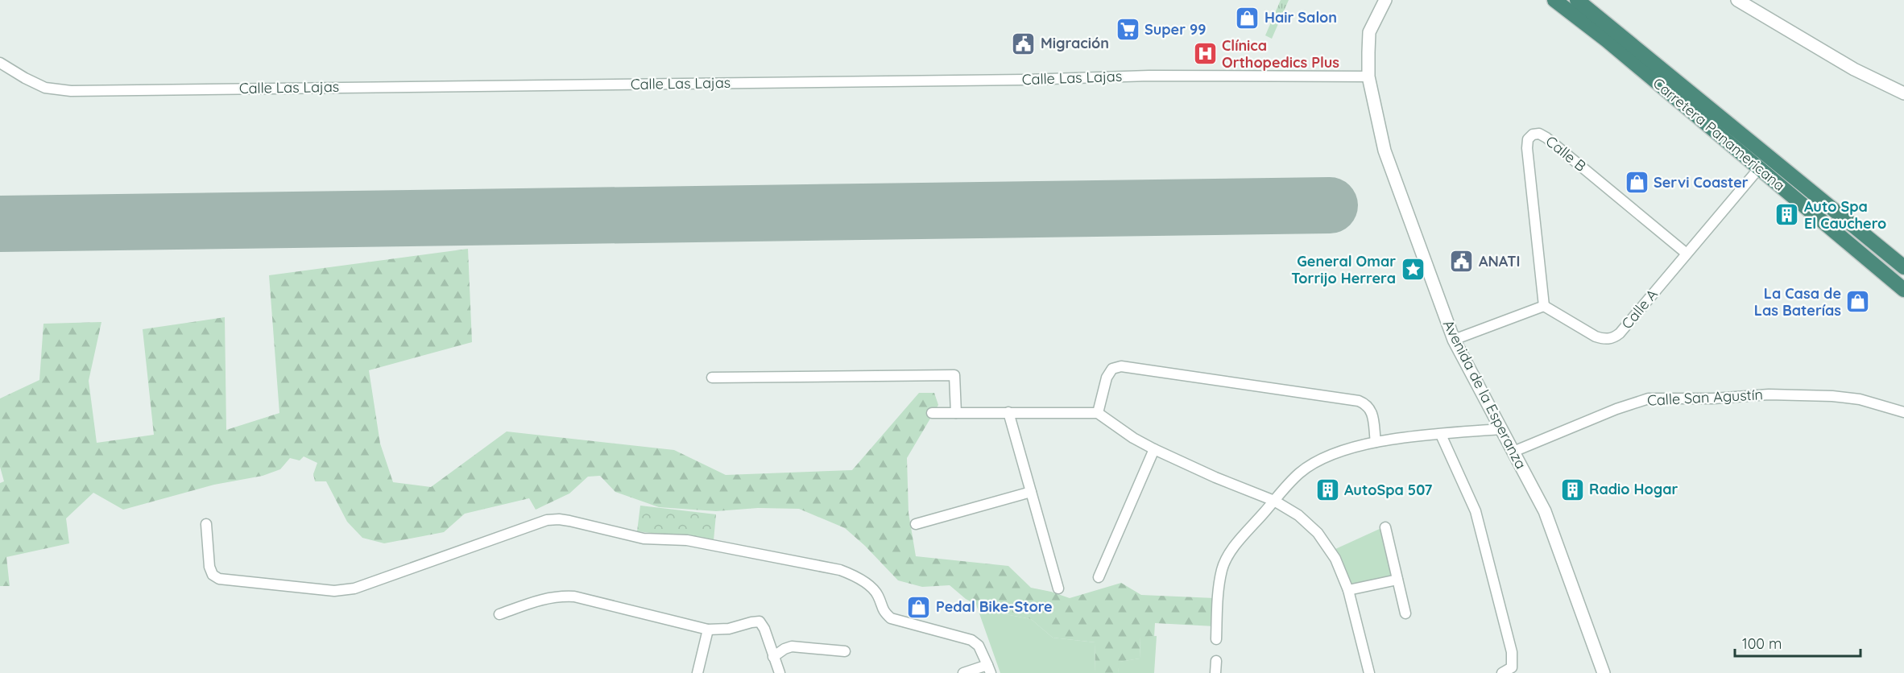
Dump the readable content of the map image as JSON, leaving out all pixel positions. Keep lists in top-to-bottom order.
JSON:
{
  "streets": {
    "highway": ["Carretera Panamericana"],
    "street": [
      "Calle Las Lajas",
      "Calle B",
      "Calle A",
      "Avenida de la Esperanza",
      "Calle San Agustín"
    ]
  },
  "crossings": [
    ["Calle Las Lajas", "Avenida de la Esperanza"],
    ["Carretera Panamericana", "Calle A"],
    ["Calle B", "Calle A"],
    ["Avenida de la Esperanza", "Calle San Agustín"]
  ],
  "places": {
    "shop": [
      "Hair Salon",
      "Servi Coaster",
      "La Casa de Las Baterías",
      "Pedal Bike-Store"
    ],
    "supermarket": ["Super 99"],
    "public building": ["Migración", "ANATI"],
    "hospital": ["Clínica Orthopedics Plus"],
    "building": ["Auto Spa El Cauchero", "Radio Hogar", "AutoSpa 507"],
    "place": ["General Omar Torrijo Herrera"]
  },
  "scale_bar": "100 m"
}
